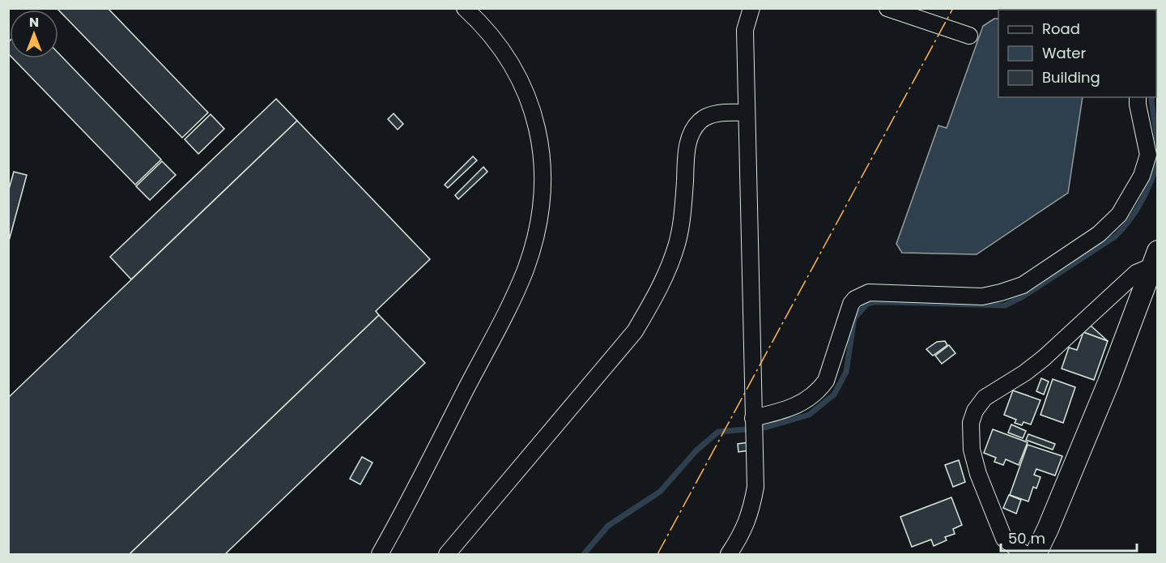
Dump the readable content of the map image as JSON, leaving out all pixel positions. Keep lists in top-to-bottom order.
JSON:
{
  "legend": ["Road", "Water", "Building"],
  "scale_bar": "50 m",
  "north": "top"
}
